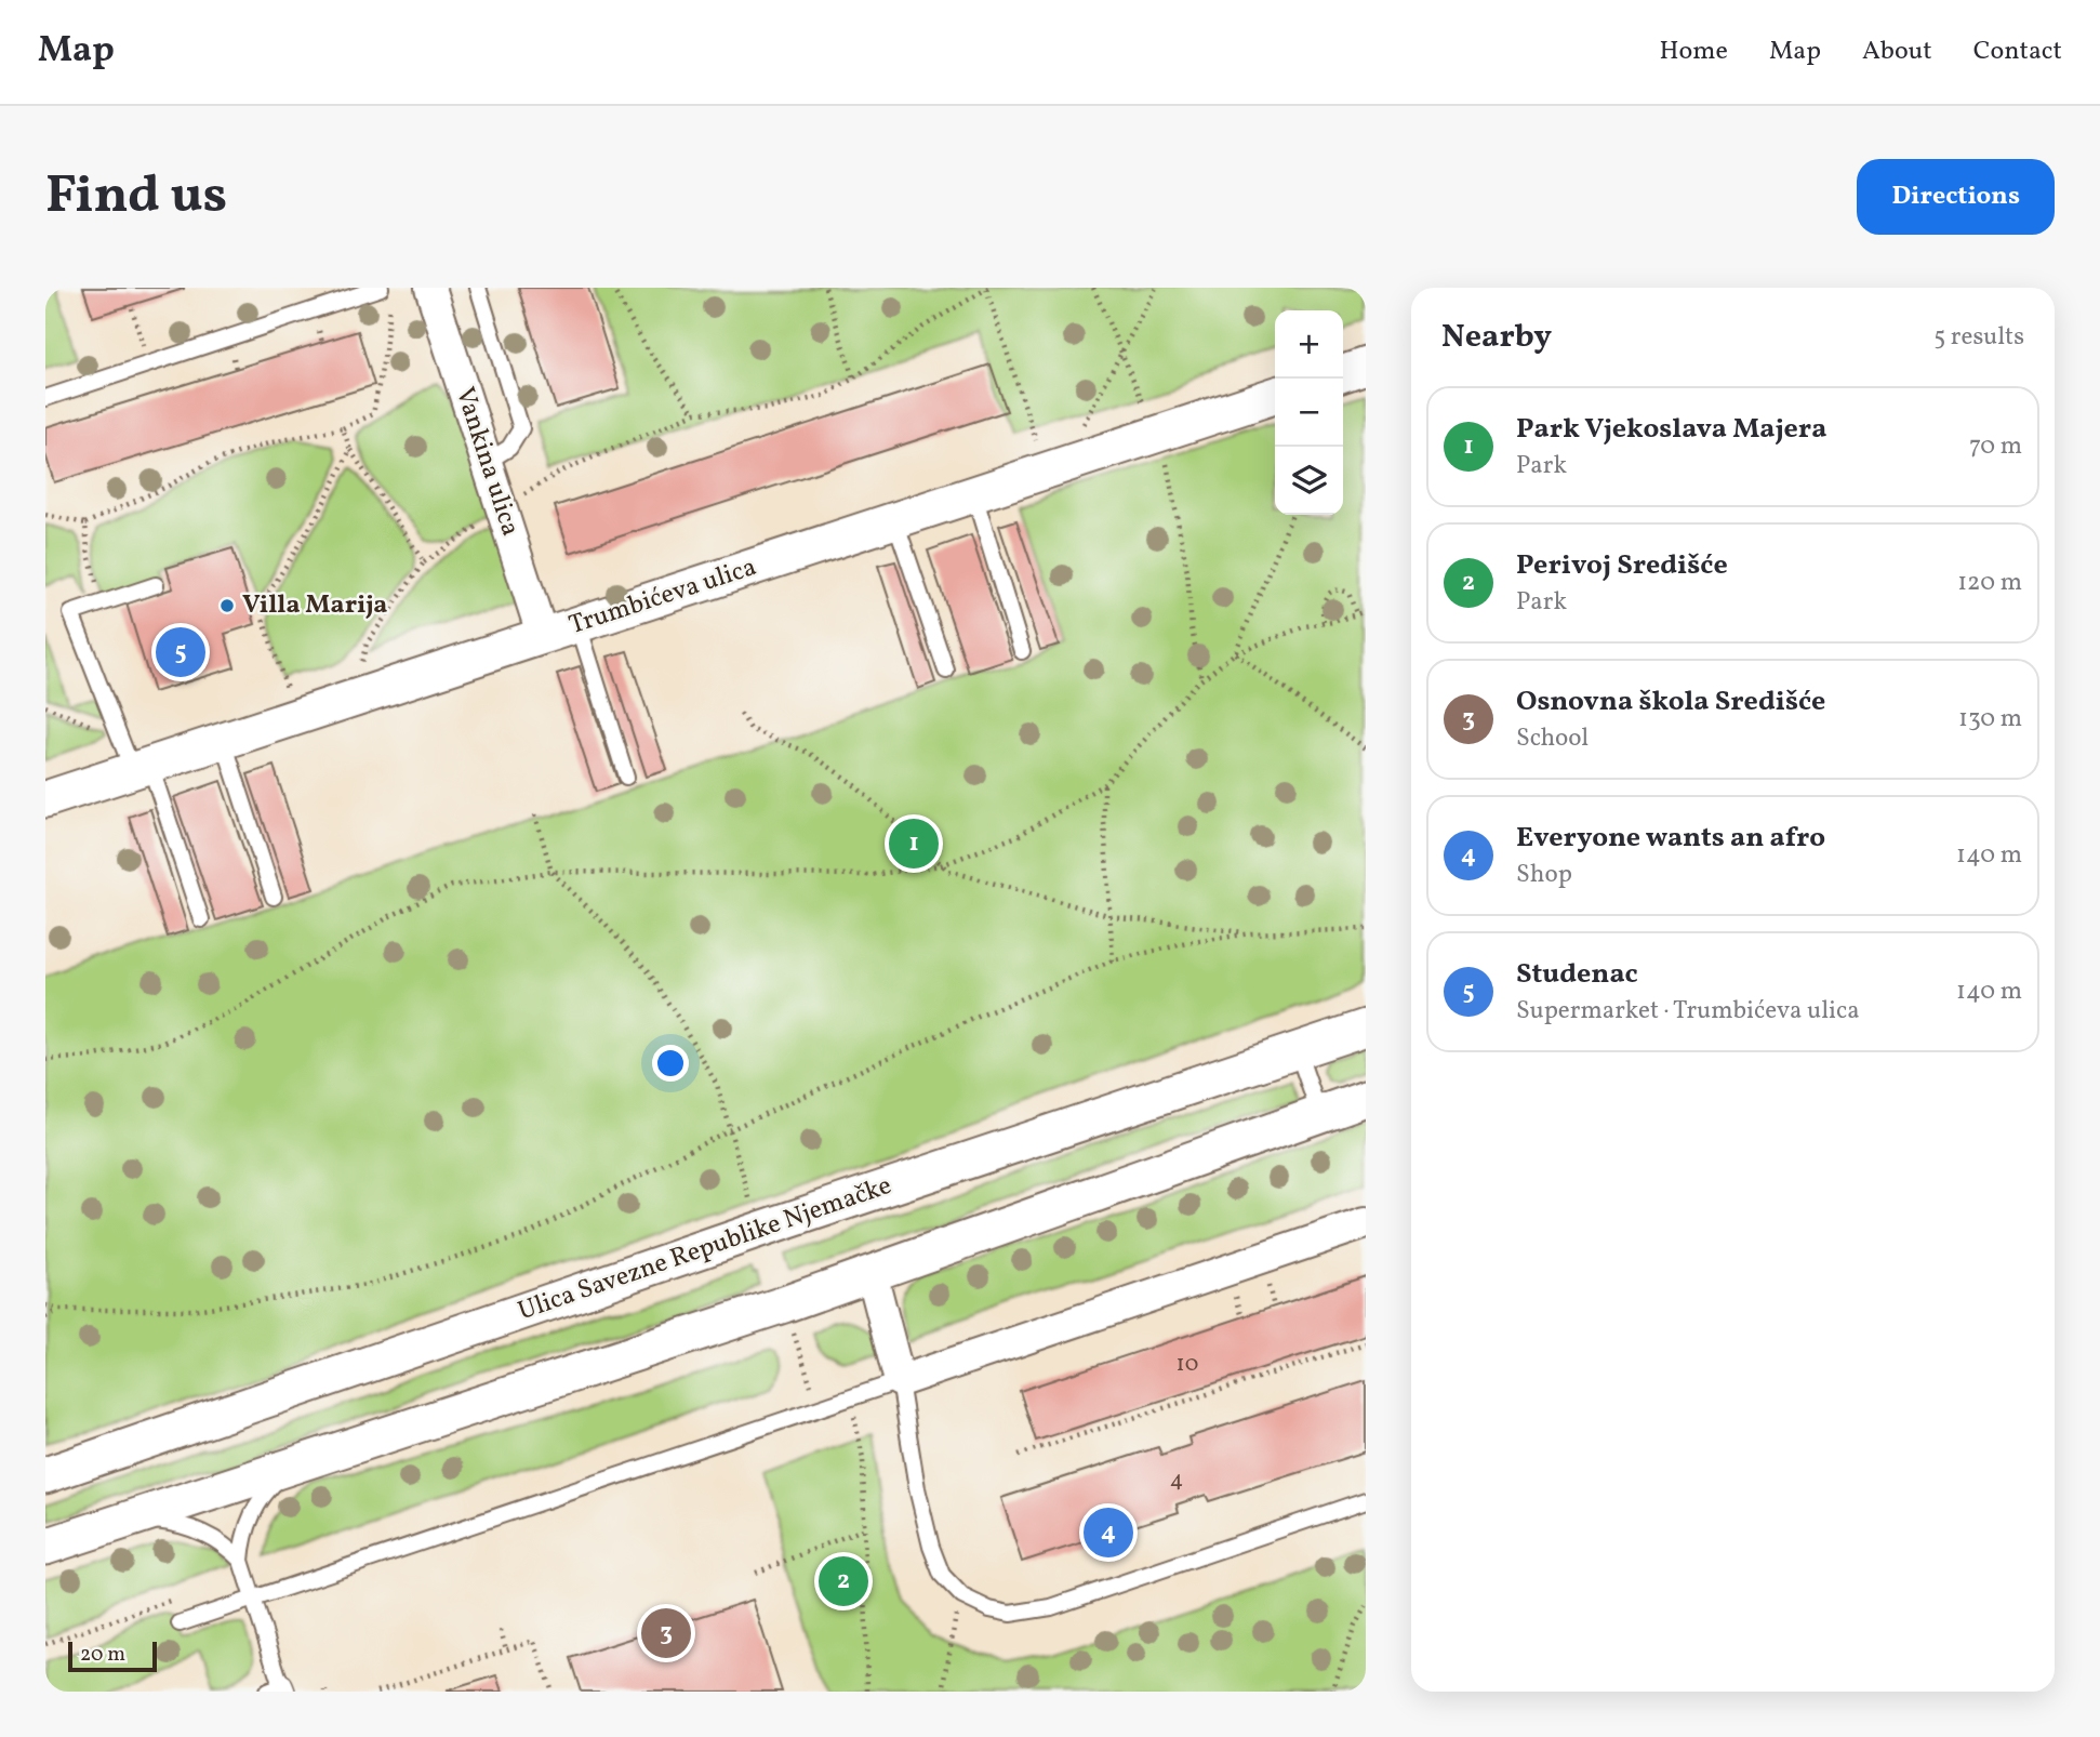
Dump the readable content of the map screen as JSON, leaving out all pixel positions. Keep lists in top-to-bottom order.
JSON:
{
  "streets": {
    "street": ["Vankina ulica", "Trumbićeva ulica", "Ulica Savezne Republike Njemačke"]
  },
  "crossings": [
    ["Vankina ulica", "Trumbićeva ulica"]
  ],
  "places": ["Villa Marija"],
  "house_numbers": ["10", "4"],
  "scale_bar": "20 m",
  "page": {
    "header": "Map",
    "nav": [
      "Home",
      "Map",
      "About",
      "Contact"
    ],
    "buttons": "Directions",
    "title": "Find us",
    "heading": ["Nearby", "5 results"],
    "map_buttons": ["+", "−"],
    "list": [
      {
        "mark": "1",
        "name": "Park Vjekoslava Majera",
        "note": "Park",
        "value": "70 m"
      },
      {
        "mark": "2",
        "name": "Perivoj Središće",
        "note": "Park",
        "value": "120 m"
      },
      {
        "mark": "3",
        "name": "Osnovna škola Središće",
        "note": "School",
        "value": "130 m"
      },
      {
        "mark": "4",
        "name": "Everyone wants an afro",
        "note": "Shop",
        "value": "140 m"
      },
      {
        "mark": "5",
        "name": "Studenac",
        "note": "Supermarket · Trumbićeva ulica",
        "value": "140 m"
      }
    ],
    "pins": [
      "5",
      "1",
      "4",
      "2",
      "3"
    ],
    "scale": "20 m"
  }
}
